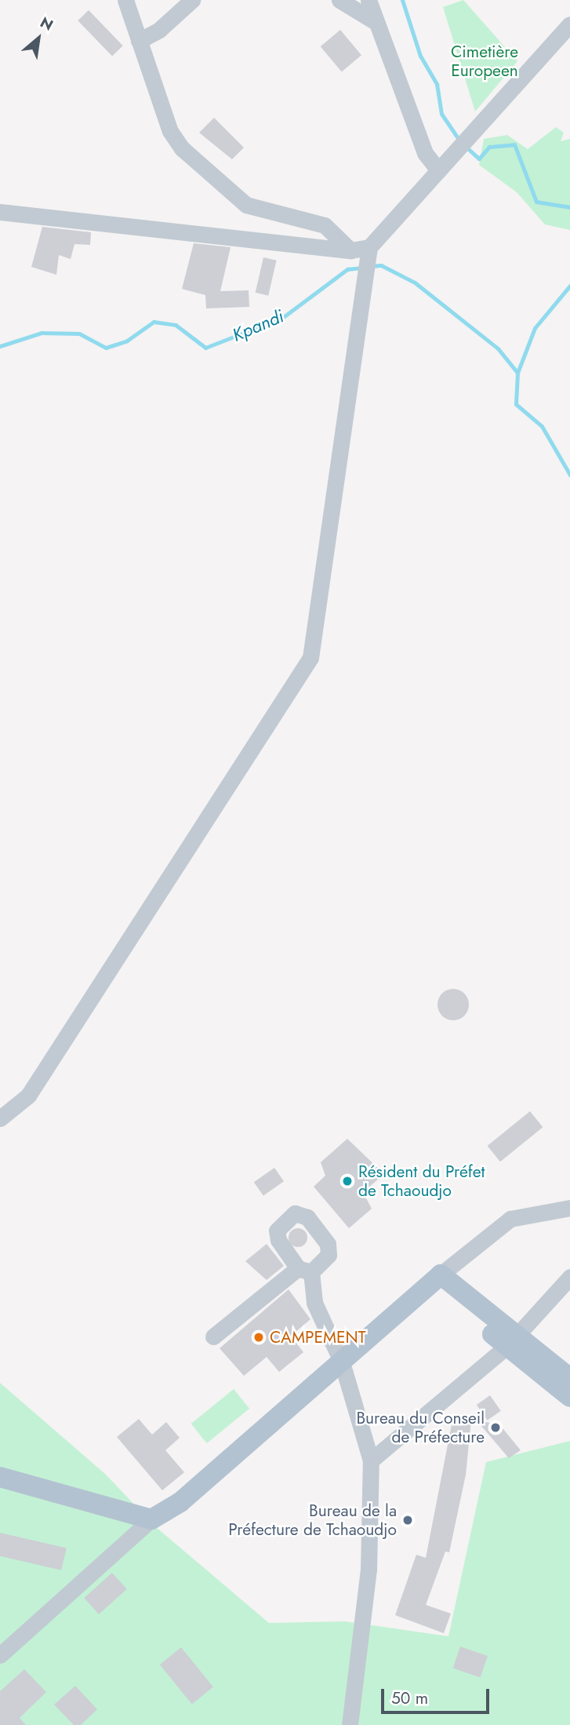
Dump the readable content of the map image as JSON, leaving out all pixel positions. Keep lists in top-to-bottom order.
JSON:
{
  "water": ["Kpandi"],
  "parks": ["Cimetière Europeen"],
  "places": [
    "Résident du Préfet de Tchaoudjo",
    "CAMPEMENT",
    "Bureau du Conseil de Préfecture",
    "Bureau de la Préfecture de Tchaoudjo"
  ],
  "scale_bar": "50 m",
  "north": "top right"
}
